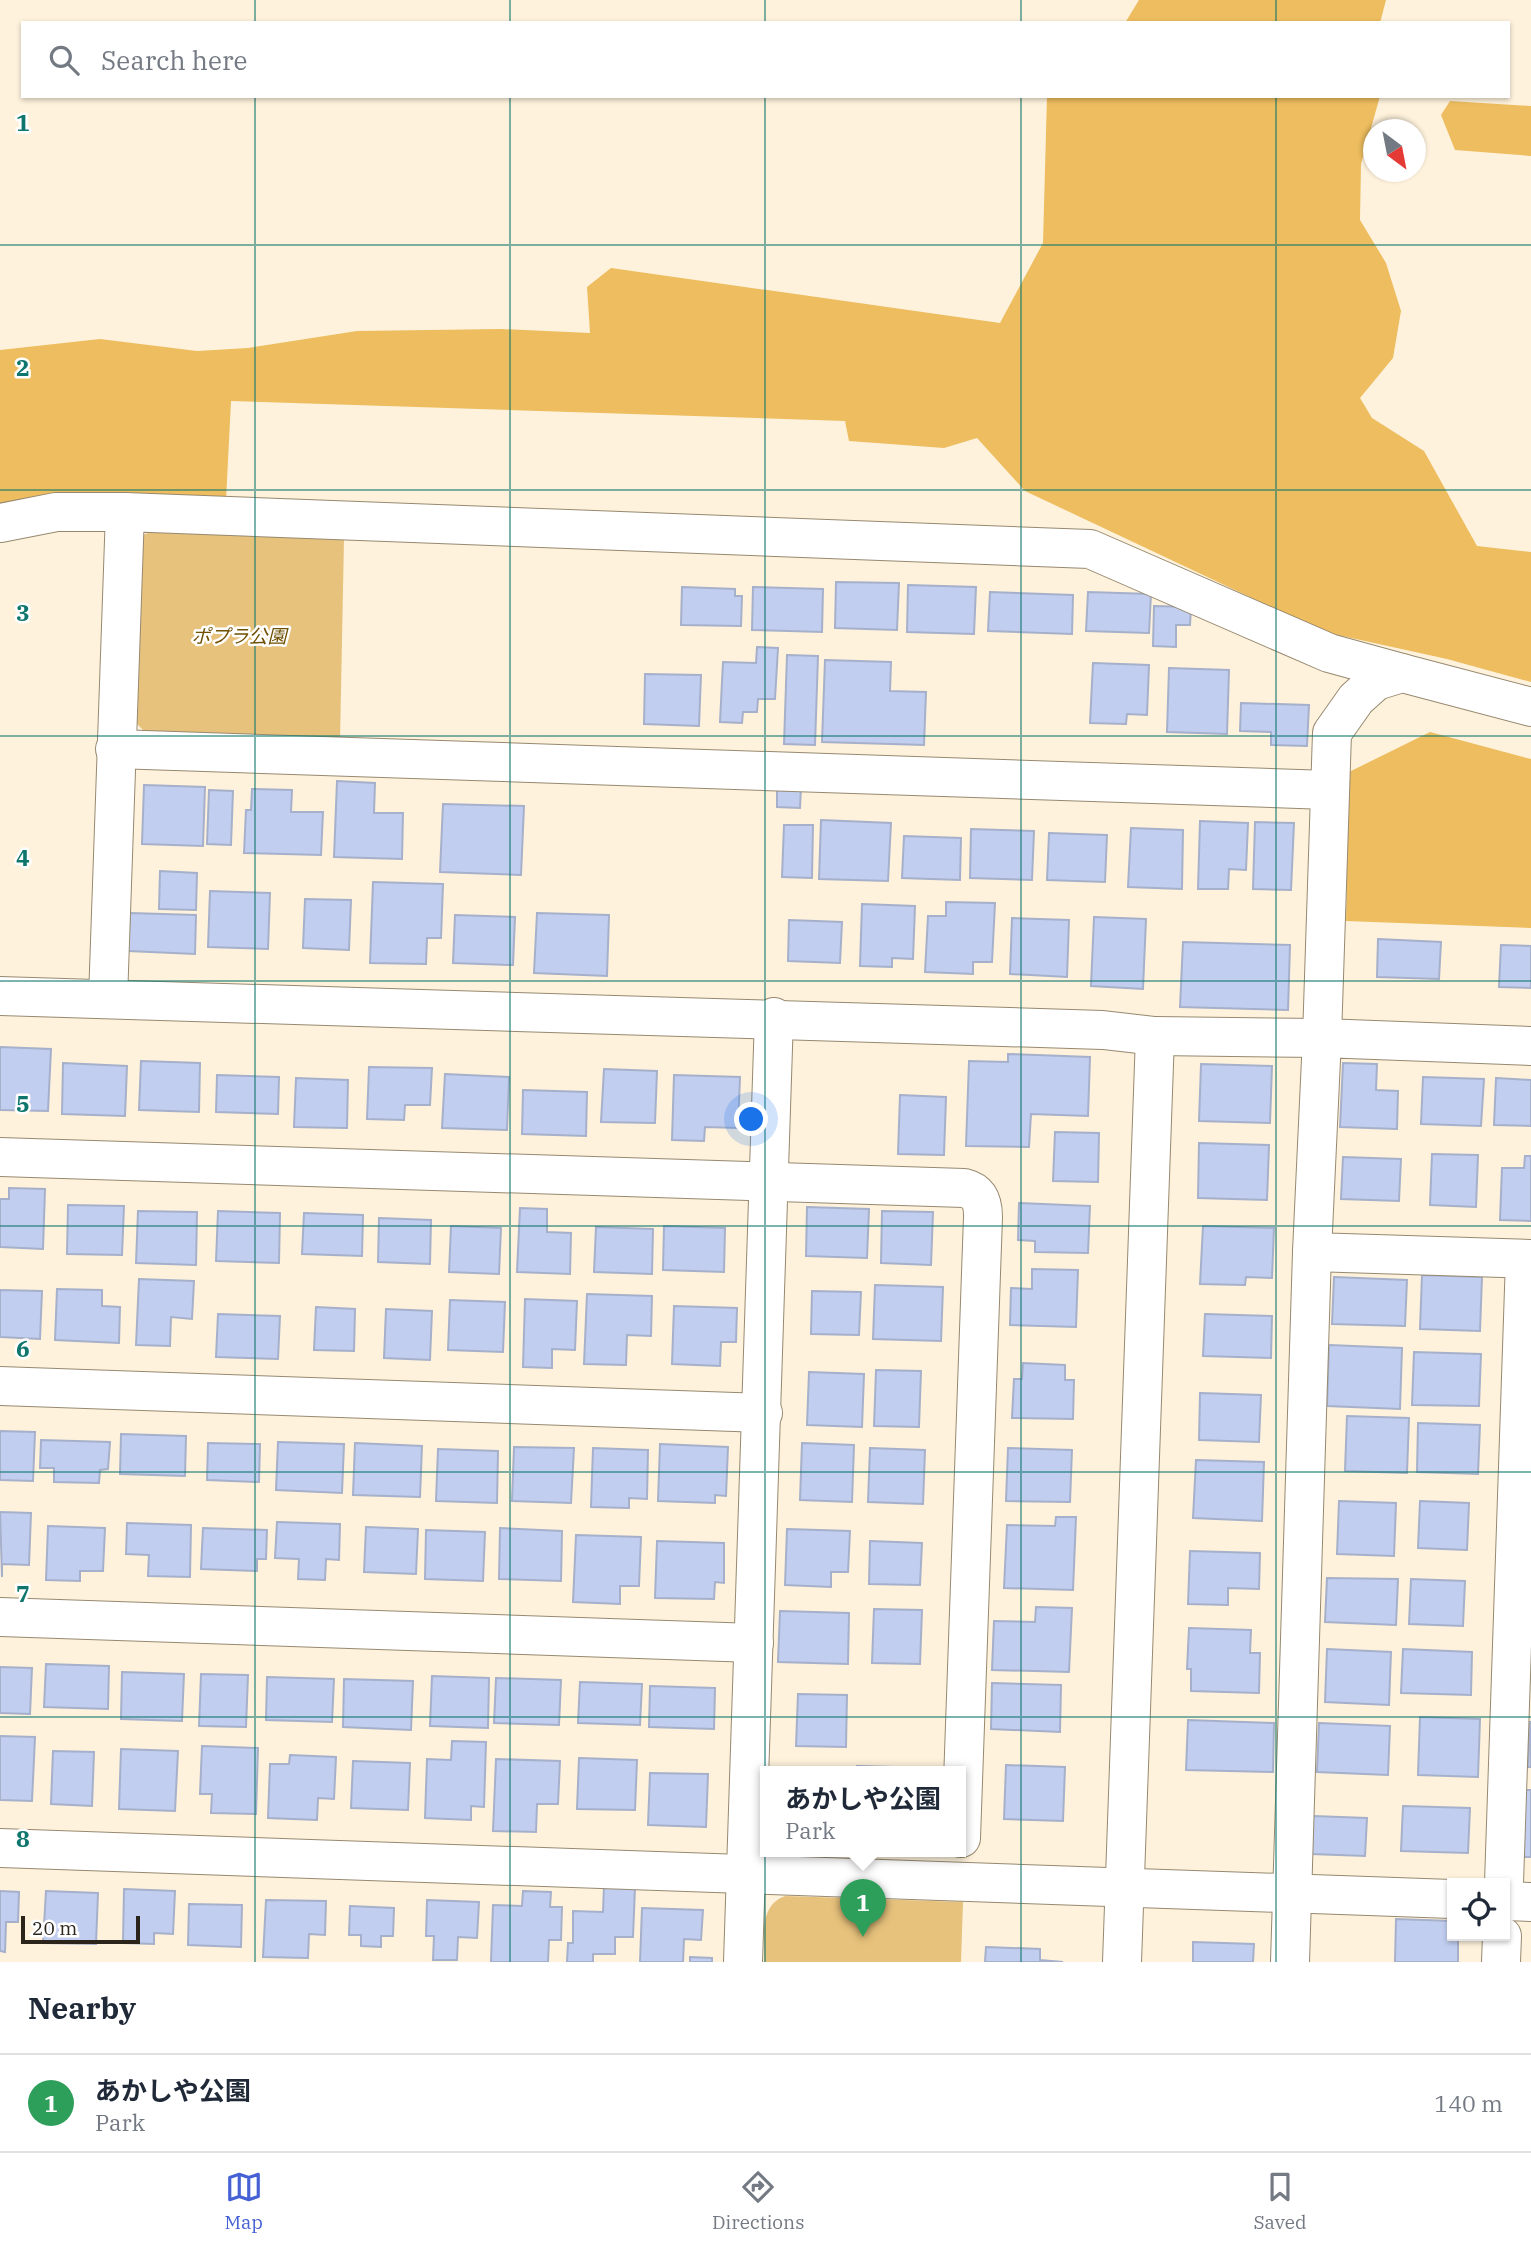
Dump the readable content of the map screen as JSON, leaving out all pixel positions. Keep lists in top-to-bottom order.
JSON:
{
  "parks": ["ポプラ公園"],
  "scale_bar": "20 m",
  "north": "bottom right",
  "page": {
    "search": "Search here",
    "popup": ["あかしや公園", "Park"],
    "pins": "1",
    "scale": "20 m",
    "heading": "Nearby",
    "list": [
      {
        "mark": "1",
        "name": "あかしや公園",
        "note": "Park",
        "value": "140 m"
      }
    ],
    "nav": ["Map", "Directions", "Saved"]
  },
  "grid": {
    "rows": [
      "1",
      "2",
      "3",
      "4",
      "5",
      "6",
      "7",
      "8"
    ]
  }
}
